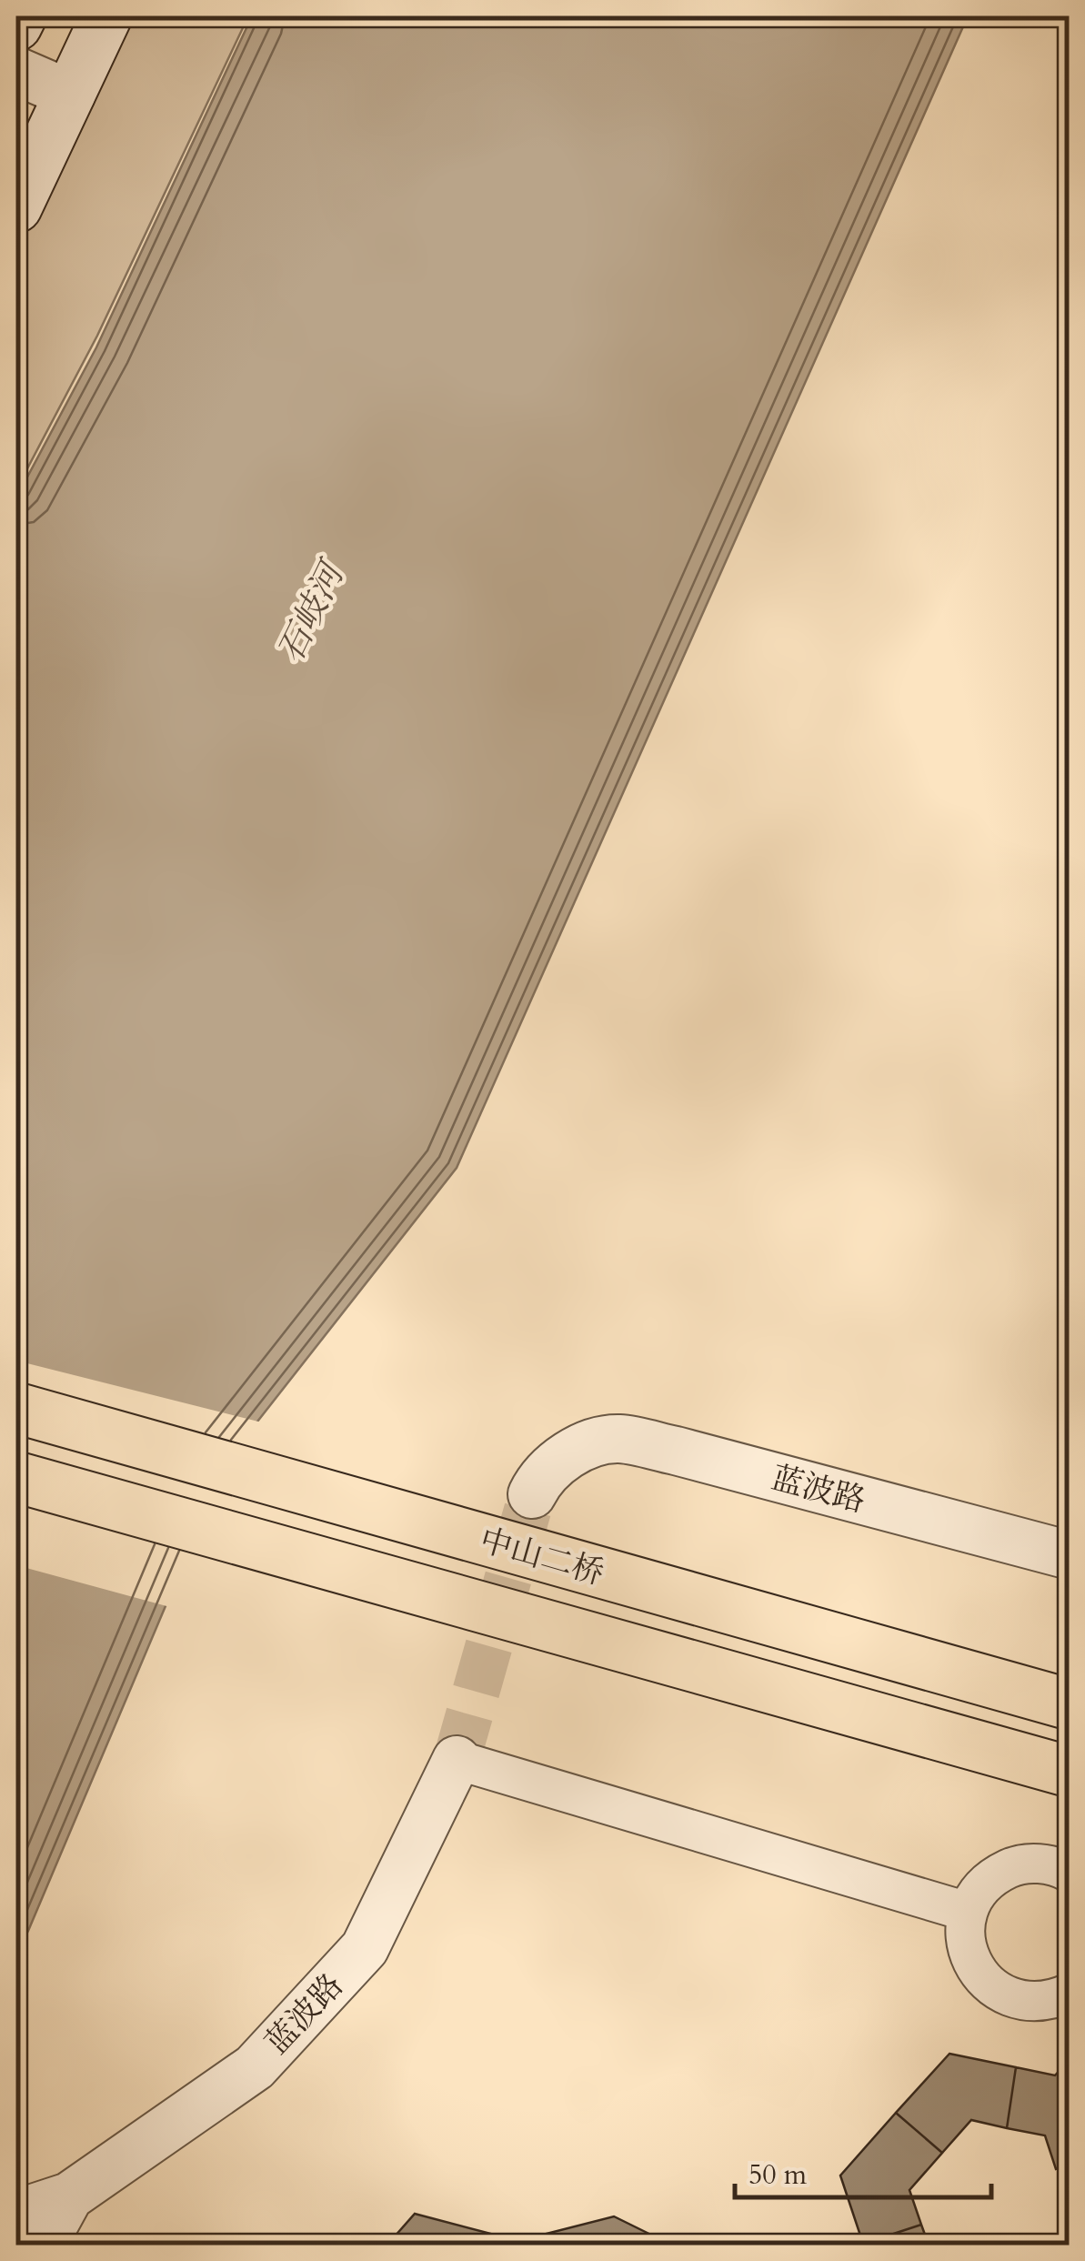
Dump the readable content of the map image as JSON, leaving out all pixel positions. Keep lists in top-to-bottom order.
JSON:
{
  "streets": {
    "highway": ["中山二桥"],
    "street": ["蓝波路"]
  },
  "water": ["石岐河"],
  "scale_bar": "50 m"
}
